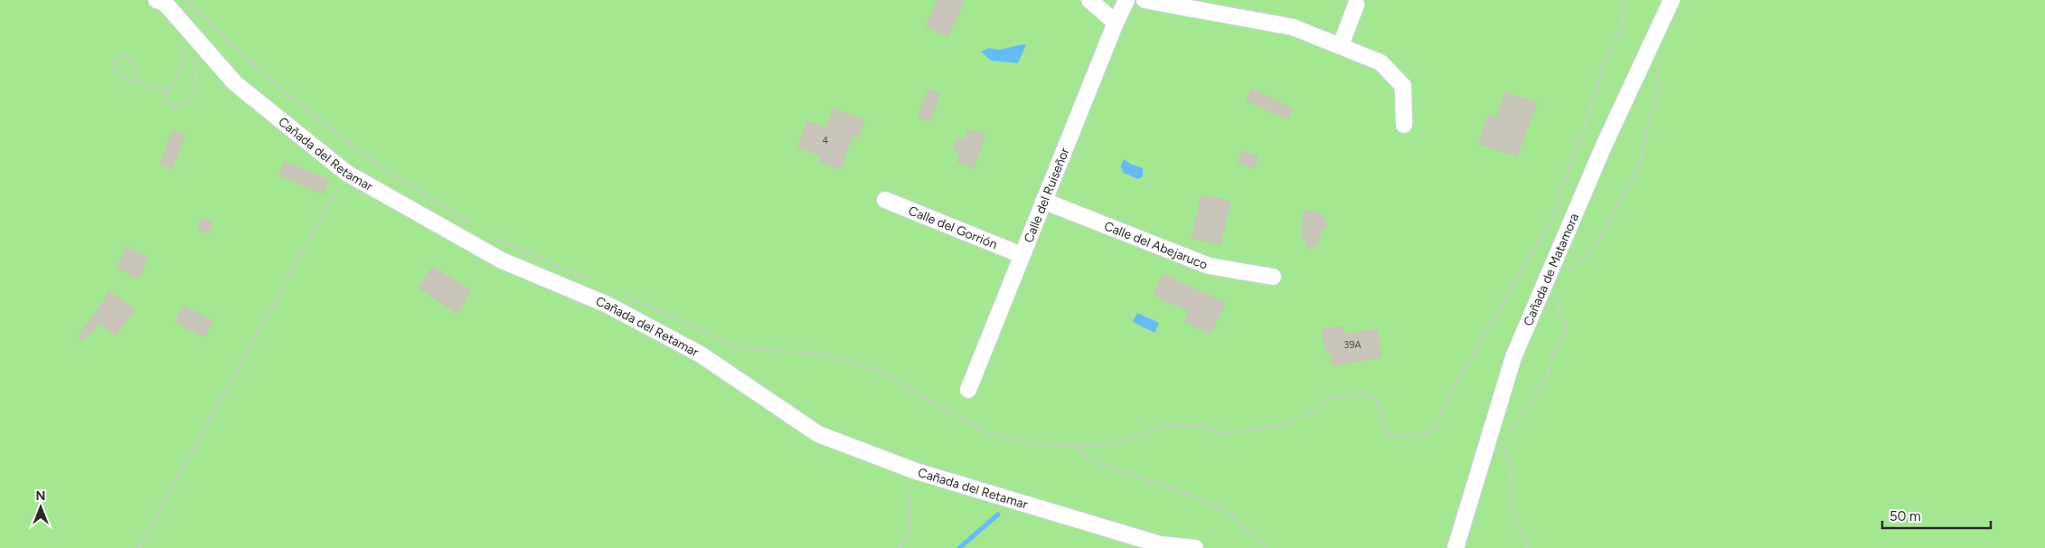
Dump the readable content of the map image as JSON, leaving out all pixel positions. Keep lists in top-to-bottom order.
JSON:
{
  "streets": {
    "street": [
      "Cañada del Retamar",
      "Calle del Ruiseñor",
      "Calle del Gorrión",
      "Calle del Abejaruco",
      "Cañada de Matamora"
    ]
  },
  "crossings": [
    ["Calle del Ruiseñor", "Calle del Gorrión"],
    ["Calle del Ruiseñor", "Calle del Abejaruco"]
  ],
  "house_numbers": ["4", "39A"],
  "scale_bar": "50 m",
  "north": "top"
}
